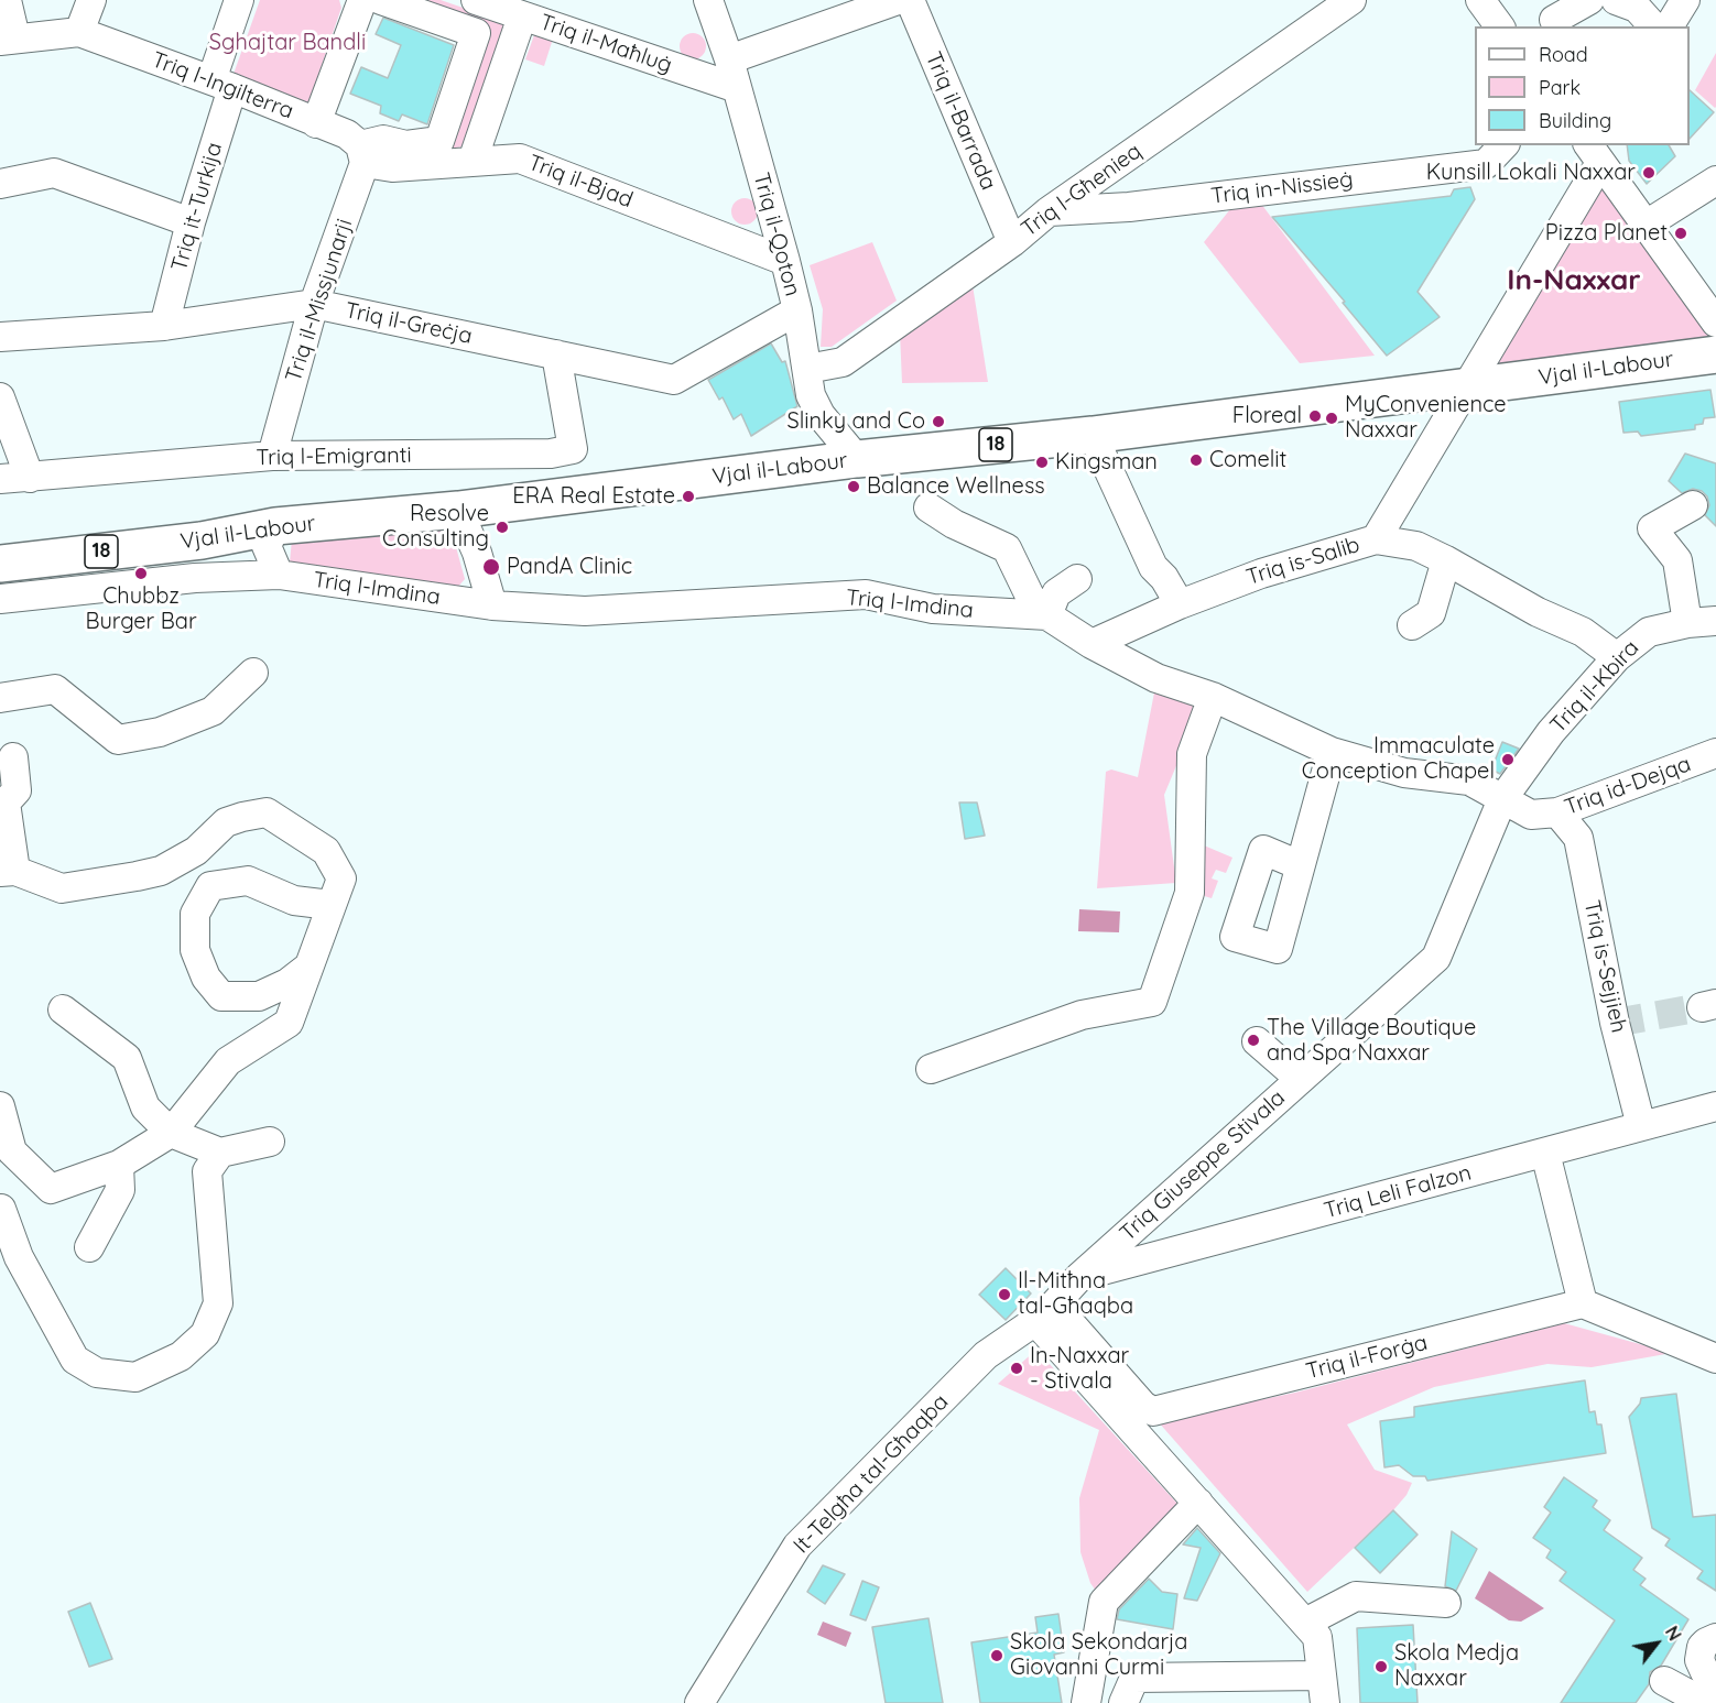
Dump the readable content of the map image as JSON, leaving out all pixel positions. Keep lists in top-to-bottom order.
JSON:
{
  "streets": {
    "main road": ["Vjal il-Labour", "18"],
    "street": [
      "Triq il-Maħluġ",
      "Triq l-Ingilterra",
      "Triq il-Barrada",
      "Triq il-Bjad",
      "Triq in-Nissieġ",
      "Triq l-Għenieq",
      "Triq it-Turkija",
      "Triq il-Qoton",
      "Triq il-Missjunarji",
      "Triq il-Greċja",
      "Triq l-Emigranti",
      "Triq is-Salib",
      "Triq l-Imdina",
      "Triq il-Kbira",
      "Triq id-Dejqa",
      "Triq is-Sejjieh",
      "Triq Giuseppe Stivala",
      "Triq Leli Falzon",
      "Triq il-Forġa",
      "It-Telgħa tal-Għaqba"
    ]
  },
  "crossings": [
    ["Triq il-Maħluġ", "Triq il-Qoton"],
    ["Triq l-Ingilterra", "Triq il-Bjad"],
    ["Triq l-Ingilterra", "Triq it-Turkija"],
    ["Triq l-Ingilterra", "Triq il-Missjunarji"],
    ["Triq il-Barrada", "Triq l-Għenieq"],
    ["Triq il-Bjad", "Triq il-Qoton"],
    ["Triq il-Bjad", "Triq il-Missjunarji"],
    ["Triq in-Nissieġ", "Triq l-Għenieq"],
    ["Triq l-Għenieq", "Triq il-Qoton"],
    ["Triq it-Turkija", "Triq il-Greċja"],
    ["Triq il-Qoton", "Triq il-Greċja"],
    ["Triq il-Qoton", "Vjal il-Labour"],
    ["Triq il-Missjunarji", "Triq il-Greċja"],
    ["Triq il-Missjunarji", "Triq l-Emigranti"],
    ["Triq il-Greċja", "Triq l-Emigranti"],
    ["Vjal il-Labour", "Triq l-Imdina"],
    ["Triq is-Salib", "Triq il-Kbira"],
    ["Triq il-Kbira", "Triq id-Dejqa"],
    ["Triq il-Kbira", "Triq Giuseppe Stivala"],
    ["Triq id-Dejqa", "Triq is-Sejjieh"],
    ["Triq id-Dejqa", "Triq Giuseppe Stivala"],
    ["Triq is-Sejjieh", "Triq Leli Falzon"],
    ["Triq Giuseppe Stivala", "Triq Leli Falzon"],
    ["Triq Giuseppe Stivala", "It-Telgħa tal-Għaqba"],
    ["Triq Leli Falzon", "It-Telgħa tal-Għaqba"]
  ],
  "districts": ["In-Naxxar"],
  "parks": ["Sghajtar Bandli"],
  "places": [
    "Kunsill Lokali Naxxar",
    "Pizza Planet",
    "Floreal",
    "MyConvenience Naxxar",
    "Slinky and Co",
    "Comelit",
    "Kingsman",
    "Balance Wellness",
    "ERA Real Estate",
    "Resolve Consulting",
    "PandA Clinic",
    "Chubbz Burger Bar",
    "Immaculate Conception Chapel",
    "The Village Boutique and Spa Naxxar",
    "Il-Mitħna tal-Għaqba",
    "In-Naxxar - Stivala",
    "Skola Sekondarja Giovanni Curmi",
    "Skola Medja Naxxar"
  ],
  "legend": ["Road", "Park", "Building"],
  "north": "top right"
}
